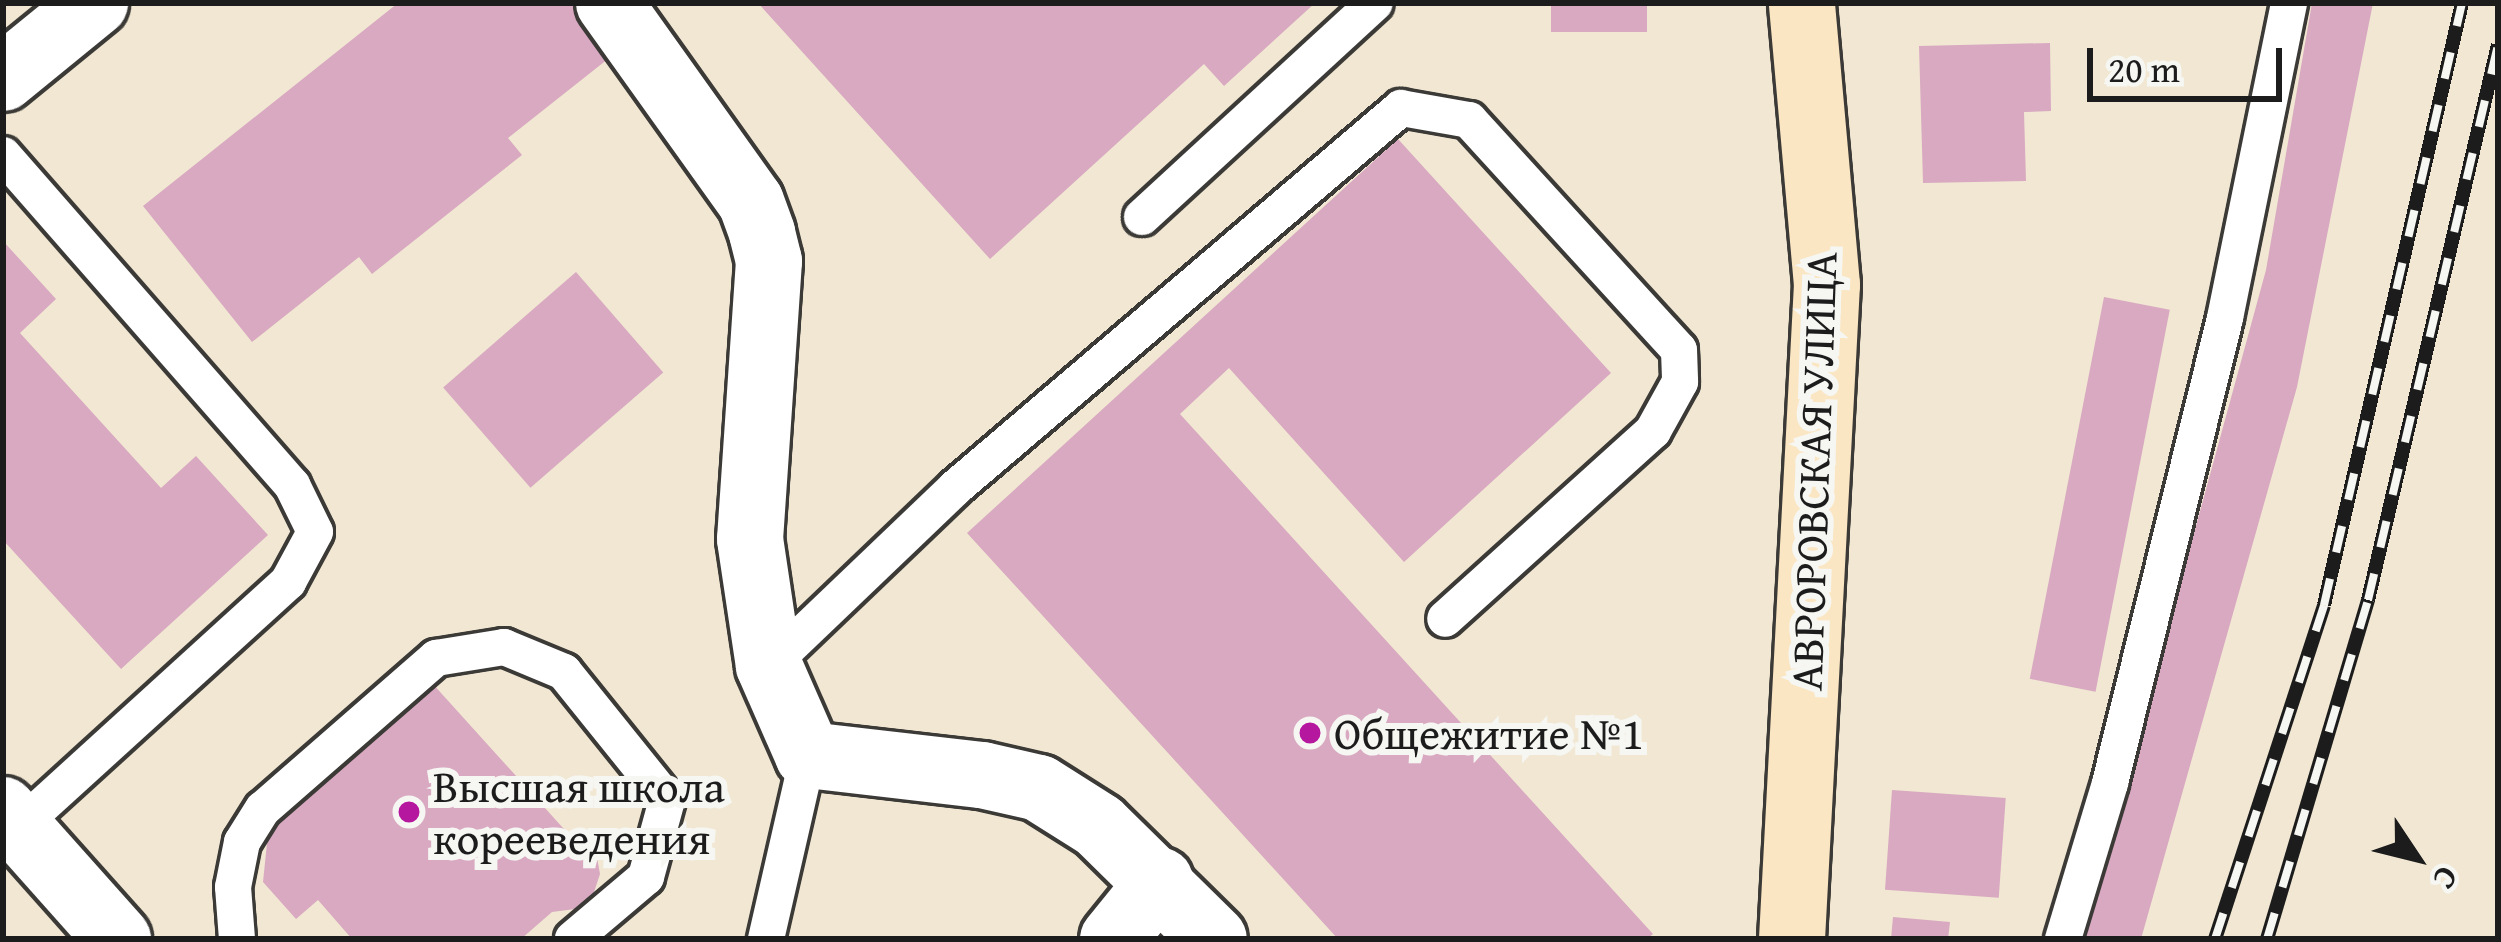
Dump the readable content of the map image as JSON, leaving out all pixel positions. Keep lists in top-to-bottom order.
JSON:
{
  "streets": {
    "main road": ["АВРОРОВСКАЯ УЛИЦА"]
  },
  "places": ["Общежитие №1", "Высшая школа корееведения"],
  "scale_bar": "20 m",
  "north": "bottom right"
}
